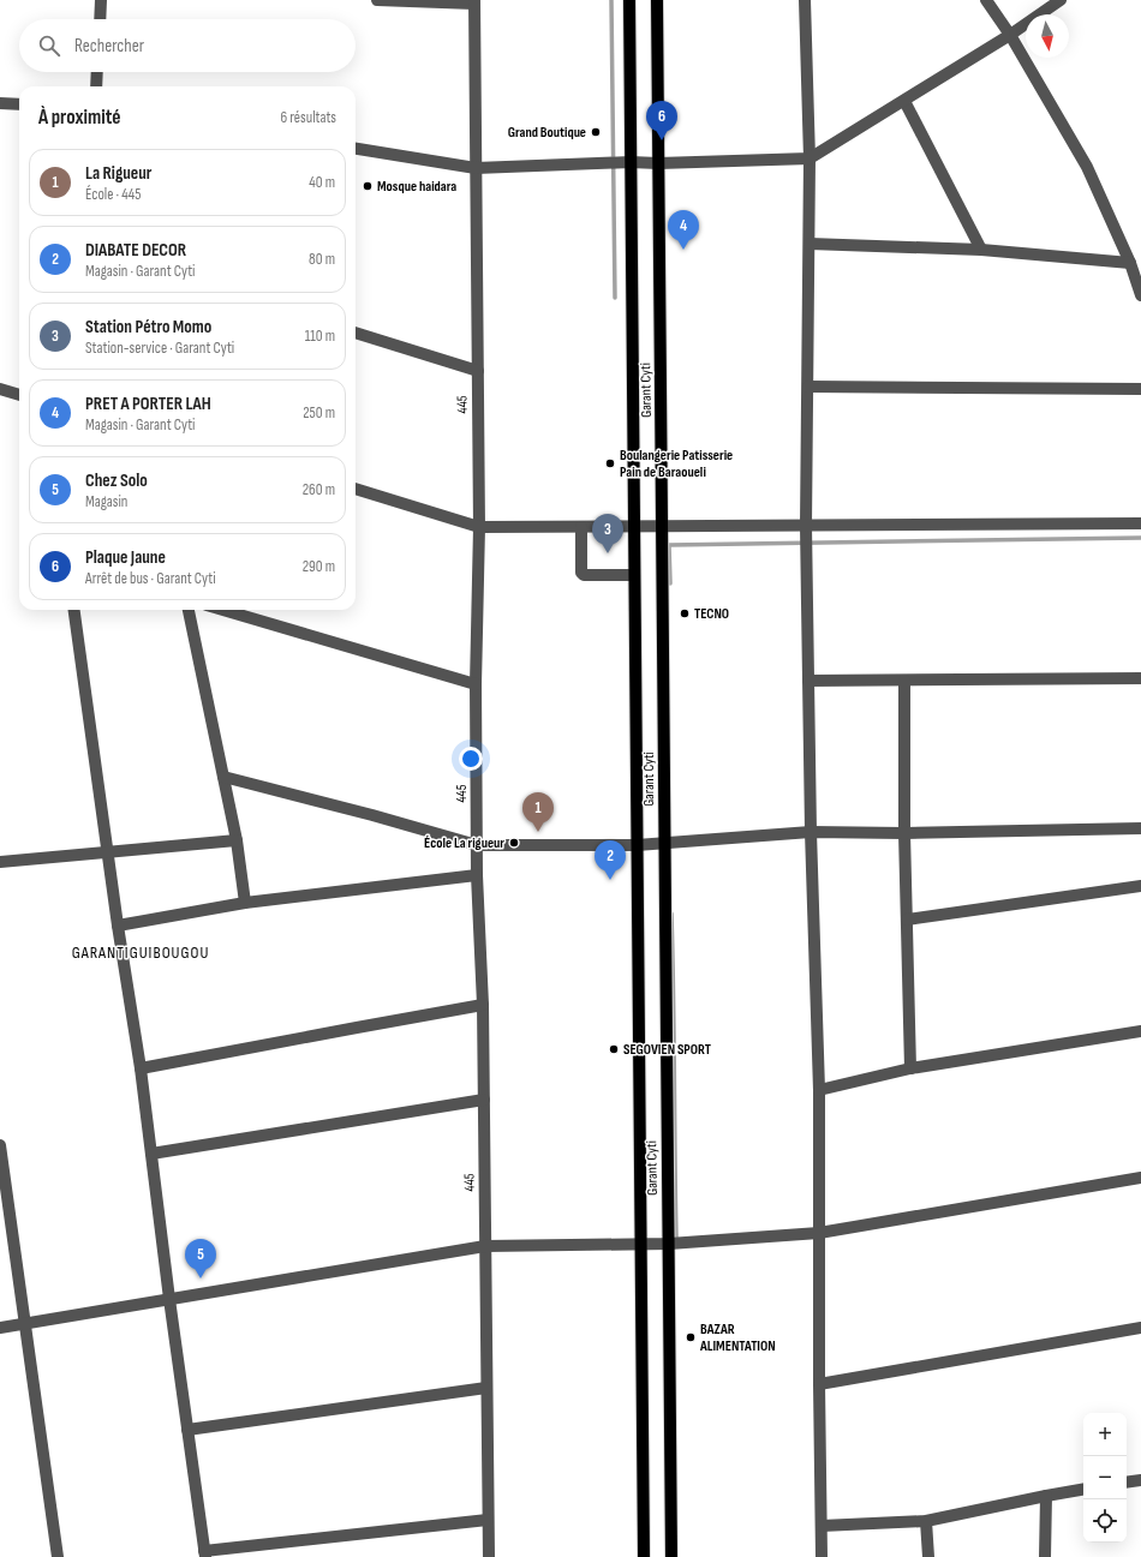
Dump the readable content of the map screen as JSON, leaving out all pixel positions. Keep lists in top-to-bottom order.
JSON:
{
  "streets": {
    "main road": ["Garant Cyti"],
    "street": ["445"]
  },
  "districts": ["GARANTIGUIBOUGOU"],
  "places": [
    "Grand Boutique",
    "Mosque haidara",
    "Boulangerie Patisserie Pain de Baraoueli",
    "TECNO",
    "École La rigueur",
    "SEGOVIEN SPORT",
    "BAZAR ALIMENTATION"
  ],
  "north": "bottom",
  "page": {
    "search": "Rechercher",
    "heading": ["À proximité", "6 résultats"],
    "pins": [
      "6",
      "4",
      "3",
      "1",
      "2",
      "5"
    ],
    "list": [
      {
        "mark": "1",
        "name": "La Rigueur",
        "note": "École · 445",
        "value": "40 m"
      },
      {
        "mark": "2",
        "name": "DIABATE DECOR",
        "note": "Magasin · Garant Cyti",
        "value": "80 m"
      },
      {
        "mark": "3",
        "name": "Station Pétro Momo",
        "note": "Station-service · Garant Cyti",
        "value": "110 m"
      },
      {
        "mark": "4",
        "name": "PRET A PORTER LAH",
        "note": "Magasin · Garant Cyti",
        "value": "250 m"
      },
      {
        "mark": "5",
        "name": "Chez Solo",
        "note": "Magasin",
        "value": "260 m"
      },
      {
        "mark": "6",
        "name": "Plaque Jaune",
        "note": "Arrêt de bus · Garant Cyti",
        "value": "290 m"
      }
    ],
    "map_buttons": ["+", "−"]
  }
}
